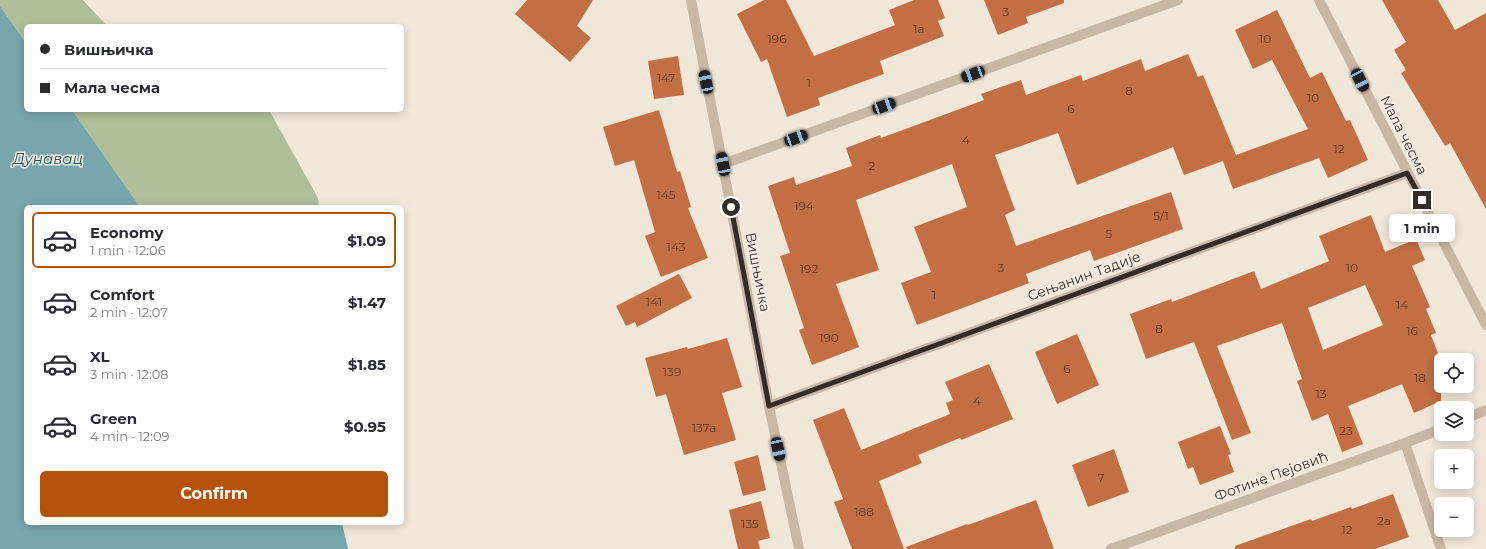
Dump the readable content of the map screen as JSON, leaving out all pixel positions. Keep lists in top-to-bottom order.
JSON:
{
  "streets": {
    "street": [
      "Мала чесма",
      "Вишњичка",
      "Сењанин Тадије",
      "Фотине Пејовић"
    ]
  },
  "crossings": [
    ["Мала чесма", "Сењанин Тадије"],
    ["Вишњичка", "Сењанин Тадије"]
  ],
  "water": ["Дунавац"],
  "house_numbers": [
    "3",
    "1a",
    "196",
    "10",
    "147",
    "1",
    "8",
    "10",
    "6",
    "4",
    "12",
    "2",
    "145",
    "194",
    "5/1",
    "5",
    "143",
    "3",
    "10",
    "192",
    "1",
    "141",
    "14",
    "8",
    "16",
    "190",
    "6",
    "139",
    "18",
    "13",
    "4",
    "137a",
    "23",
    "7",
    "188",
    "2a",
    "135",
    "12"
  ],
  "page": {
    "banner": ["Вишњичка", "Мала чесма"],
    "list": [
      {
        "name": "Economy",
        "note": "1 min · 12:06",
        "value": "$1.09"
      },
      {
        "name": "Comfort",
        "note": "2 min · 12:07",
        "value": "$1.47"
      },
      {
        "name": "XL",
        "note": "3 min · 12:08",
        "value": "$1.85"
      },
      {
        "name": "Green",
        "note": "4 min · 12:09",
        "value": "$0.95"
      }
    ],
    "bubble": "1 min",
    "map_buttons": ["+", "−"],
    "buttons": "Confirm"
  }
}
